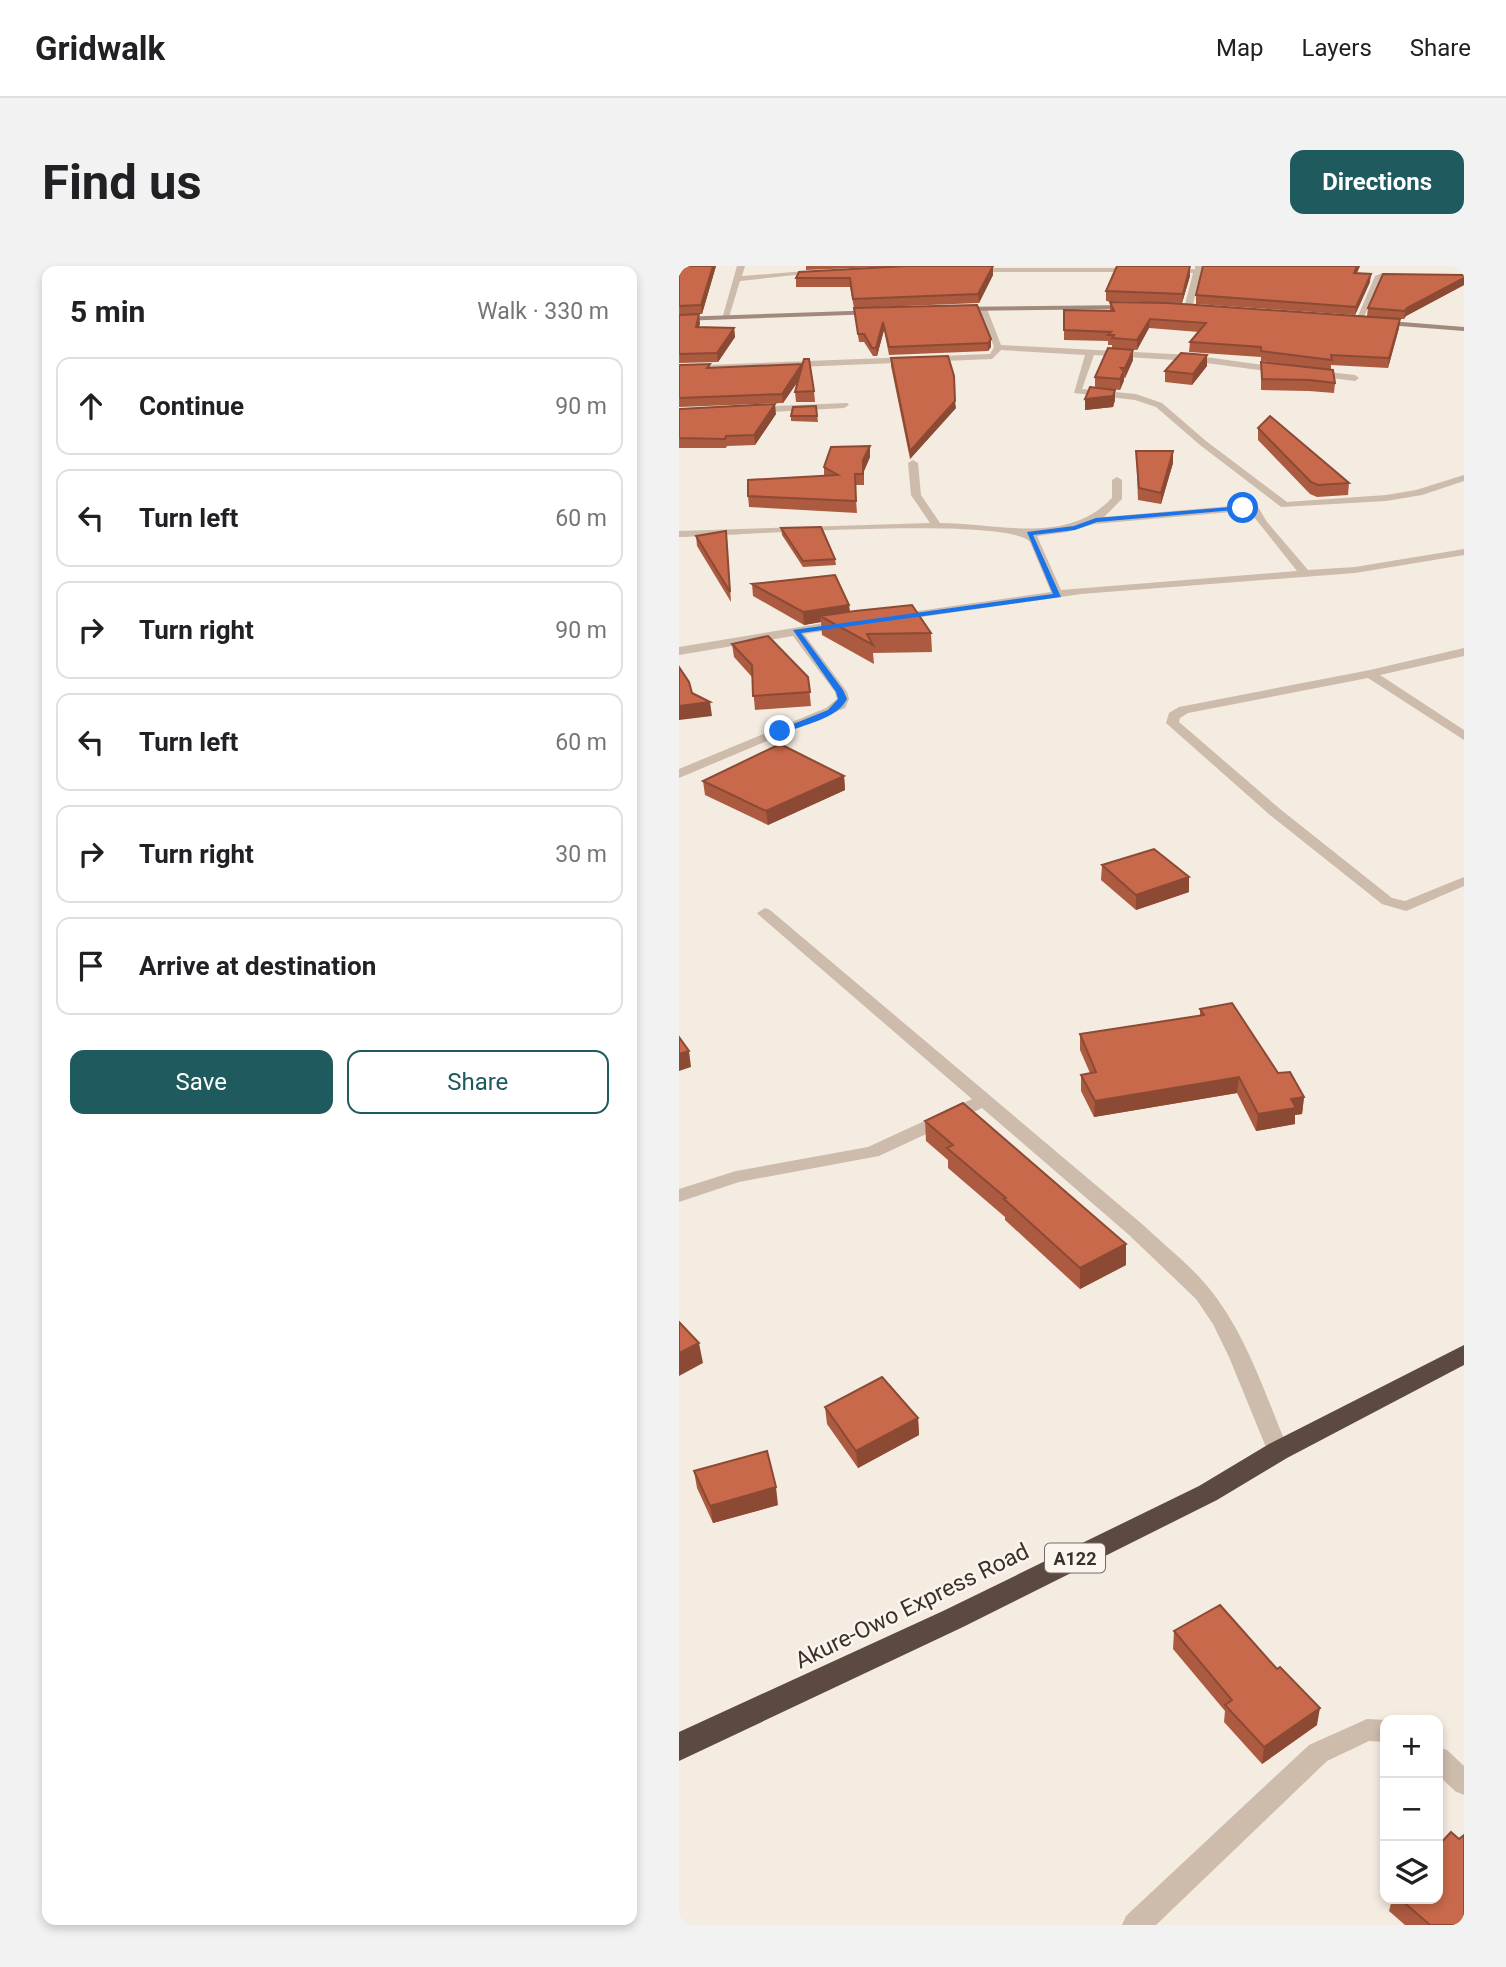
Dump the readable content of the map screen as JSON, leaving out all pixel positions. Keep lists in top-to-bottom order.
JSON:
{
  "streets": {
    "highway": ["A122", "Akure-Owo Express Road"]
  },
  "page": {
    "header": "Gridwalk",
    "nav": ["Map", "Layers", "Share"],
    "buttons": [
      "Directions",
      ["Save", "Share"]
    ],
    "title": "Find us",
    "heading": ["5 min", "Walk · 330 m"],
    "list": [
      ["Continue", "90 m"],
      ["Turn left", "60 m"],
      ["Turn right", "90 m"],
      ["Turn left", "60 m"],
      ["Turn right", "30 m"],
      "Arrive at destination"
    ],
    "map_buttons": ["+", "−"]
  }
}
